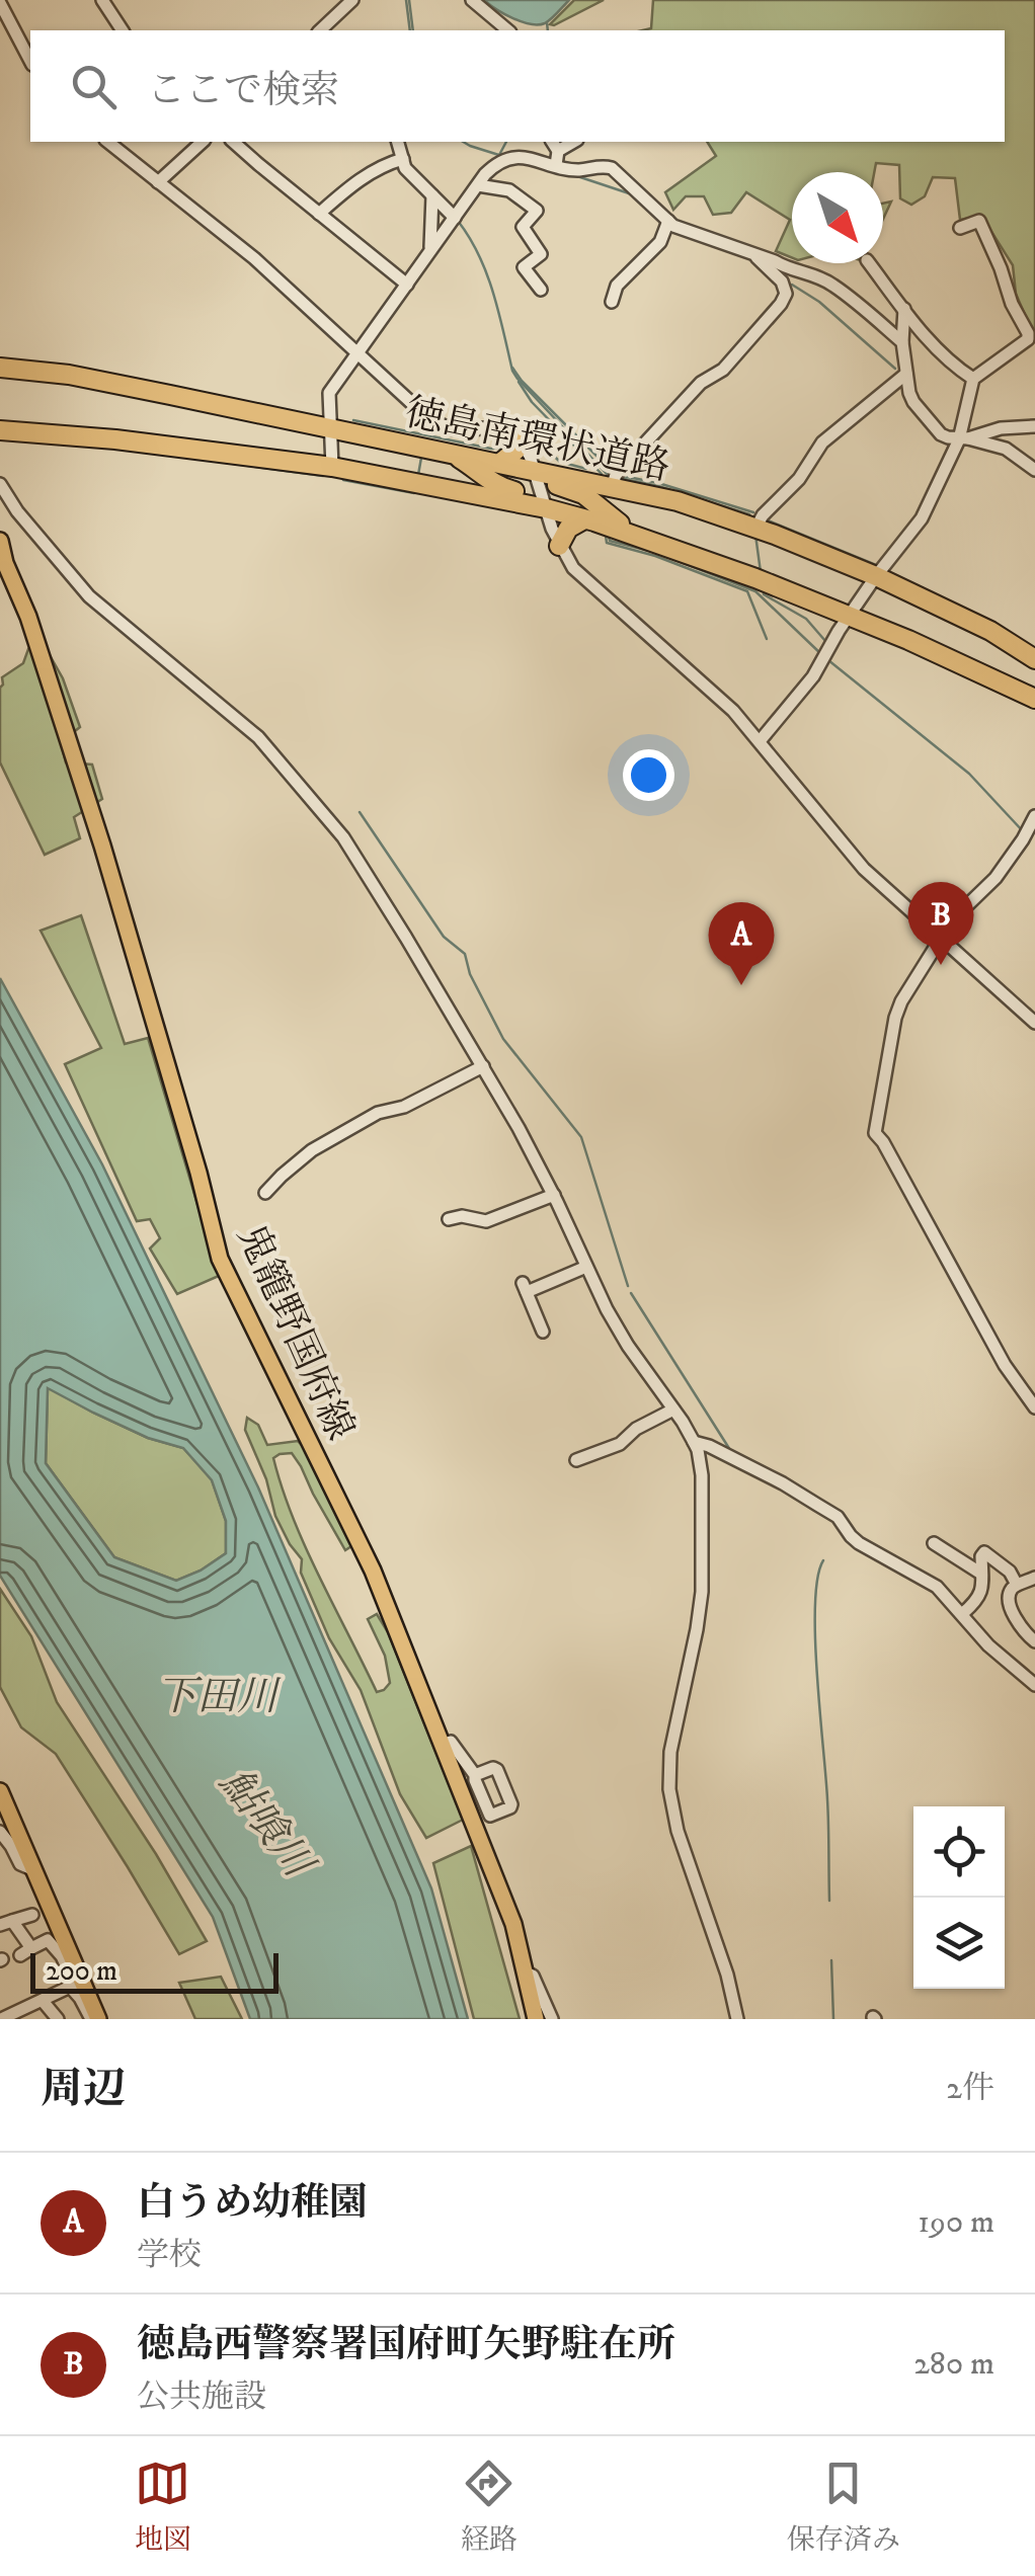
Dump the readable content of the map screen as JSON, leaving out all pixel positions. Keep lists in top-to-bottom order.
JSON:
{
  "streets": {
    "highway": ["徳島南環状道路"],
    "main road": ["鬼籠野国府線"]
  },
  "water": ["下田川", "鮎喰川"],
  "scale_bar": "200 m",
  "north": "bottom right",
  "page": {
    "search": "ここで検索",
    "pins": ["B", "A"],
    "scale": "200 m",
    "heading": ["周辺", "2件"],
    "list": [
      {
        "mark": "A",
        "name": "白うめ幼稚園",
        "note": "学校",
        "value": "190 m"
      },
      {
        "mark": "B",
        "name": "徳島西警察署国府町矢野駐在所",
        "note": "公共施設",
        "value": "280 m"
      }
    ],
    "nav": ["地図", "経路", "保存済み"]
  }
}
